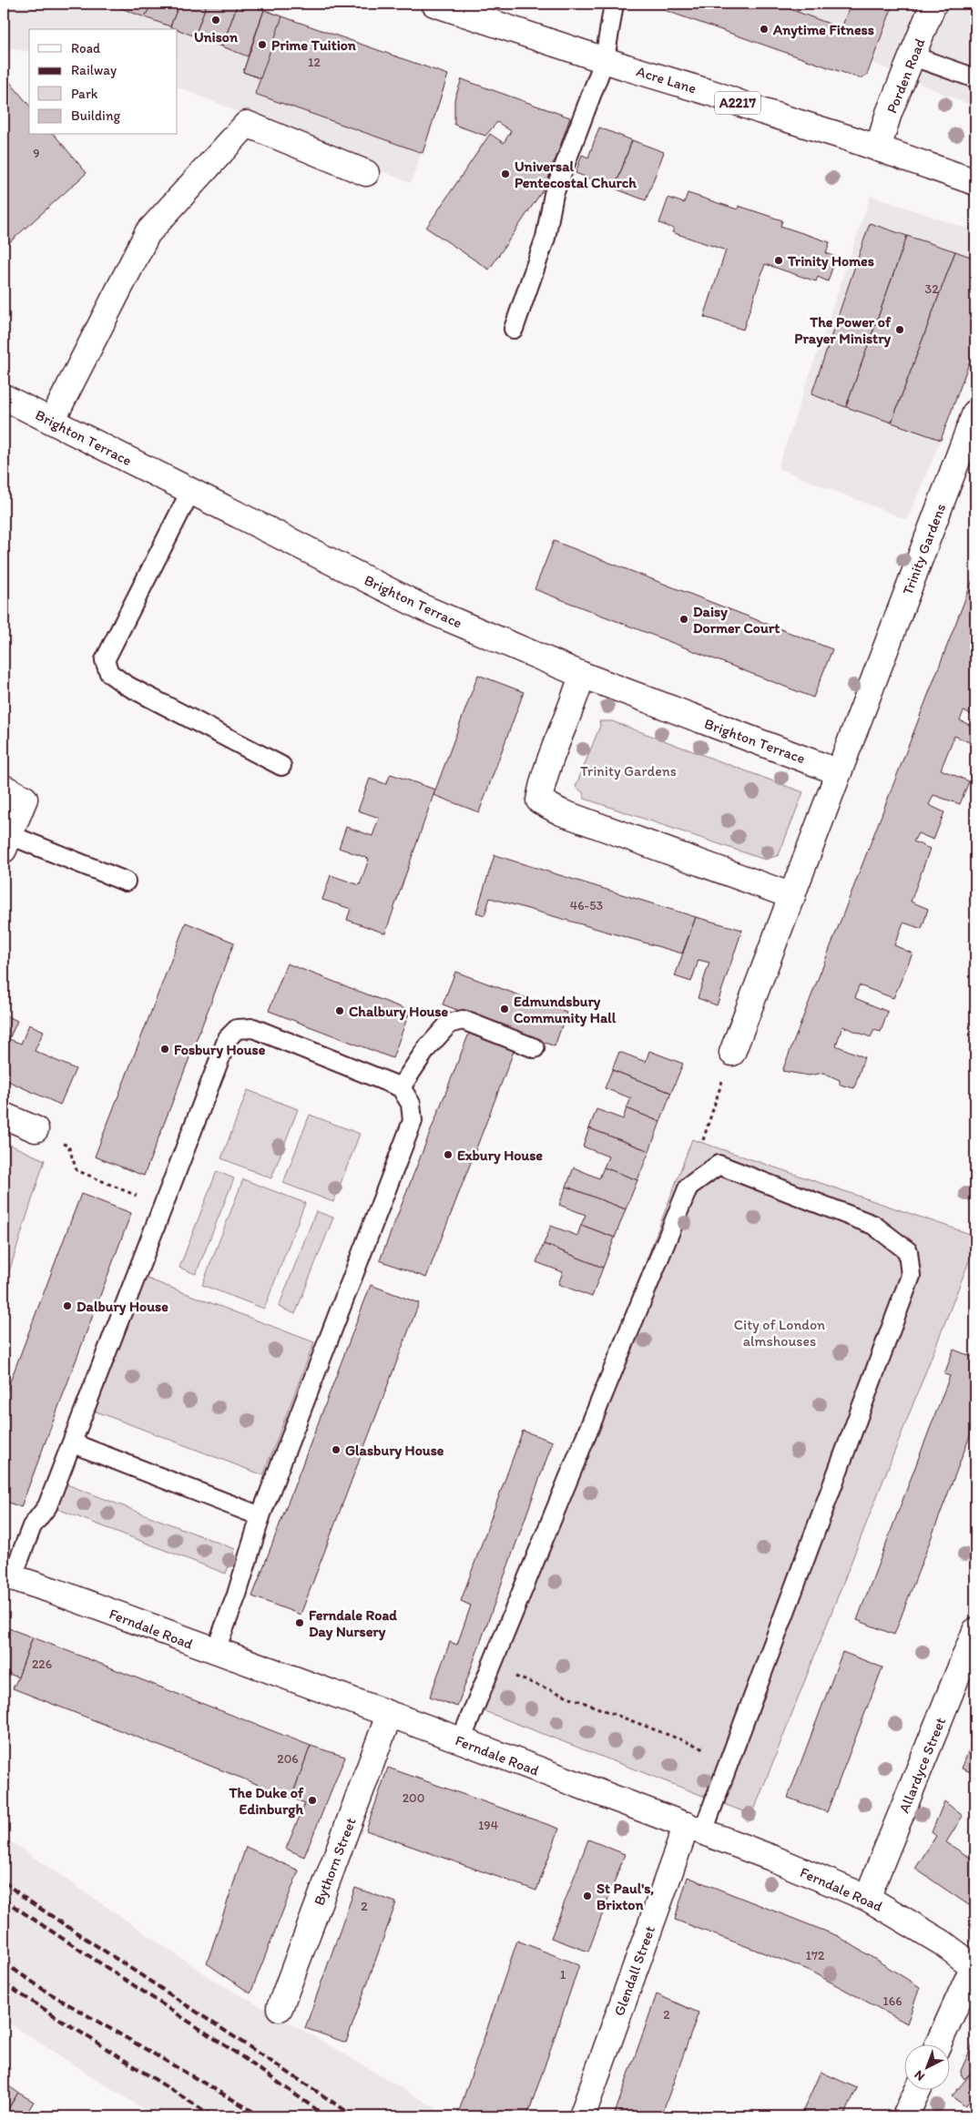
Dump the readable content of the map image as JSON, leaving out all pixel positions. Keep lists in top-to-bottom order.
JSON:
{
  "streets": {
    "street": [
      "Porden Road",
      "Acre Lane",
      "A2217",
      "Brighton Terrace",
      "Trinity Gardens",
      "Ferndale Road",
      "Allardyce Street",
      "Bythorn Street",
      "Glendall Street"
    ]
  },
  "crossings": [
    ["Porden Road", "Acre Lane"],
    ["Brighton Terrace", "Trinity Gardens"],
    ["Ferndale Road", "Allardyce Street"],
    ["Ferndale Road", "Bythorn Street"],
    ["Ferndale Road", "Glendall Street"]
  ],
  "parks": ["Trinity Gardens", "City of London almshouses"],
  "places": [
    "Unison",
    "Anytime Fitness",
    "Prime Tuition",
    "Universal Pentecostal Church",
    "Trinity Homes",
    "The Power of Prayer Ministry",
    "Daisy Dormer Court",
    "Edmundsbury Community Hall",
    "Chalbury House",
    "Fosbury House",
    "Exbury House",
    "Dalbury House",
    "Glasbury House",
    "Ferndale Road Day Nursery",
    "The Duke of Edinburgh",
    "St Paul's, Brixton"
  ],
  "house_numbers": [
    "12",
    "9",
    "32",
    "46-53",
    "226",
    "206",
    "200",
    "194",
    "2",
    "172",
    "1",
    "166",
    "2"
  ],
  "legend": [
    "Road",
    "Railway",
    "Park",
    "Building"
  ],
  "north": "bottom left"
}
